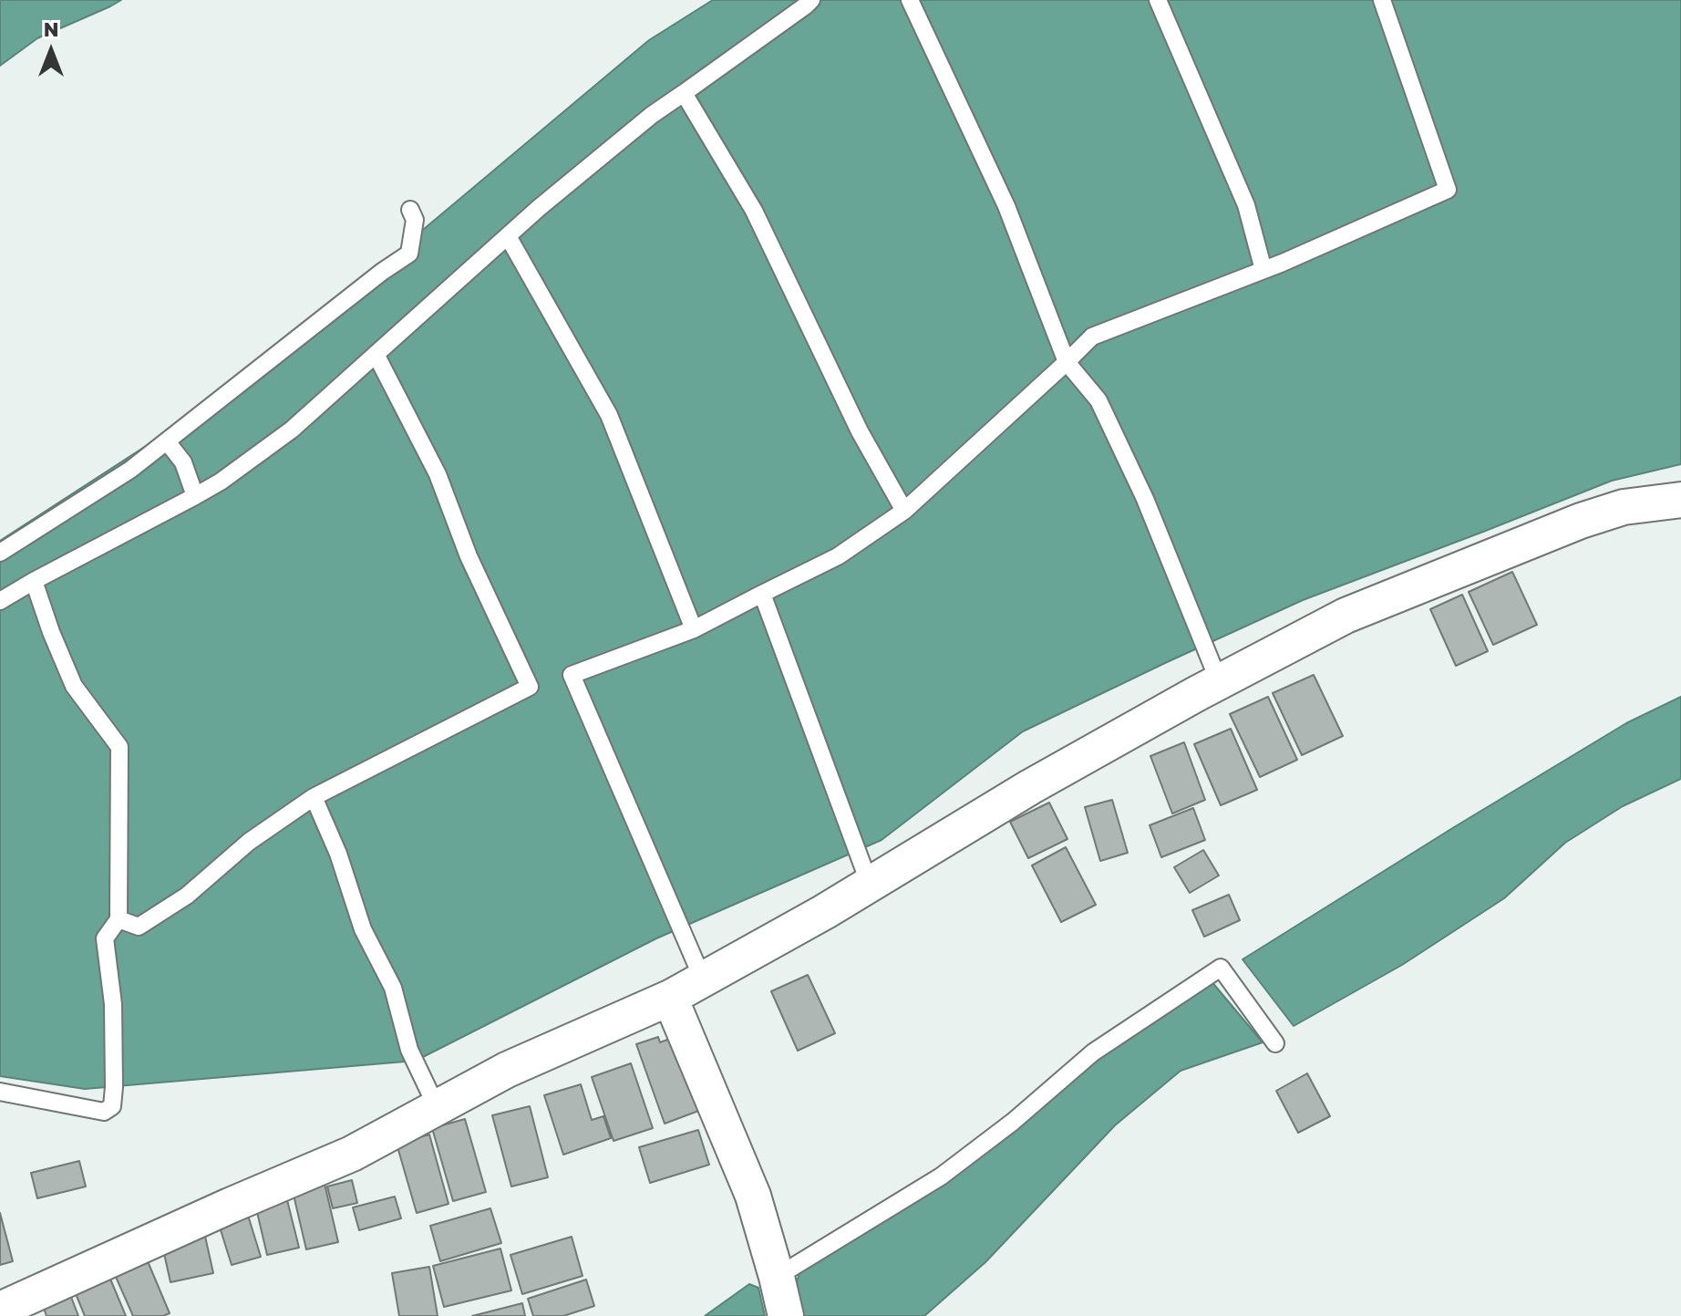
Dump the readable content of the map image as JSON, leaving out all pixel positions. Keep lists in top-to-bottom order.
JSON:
{
  "north": "top"
}
